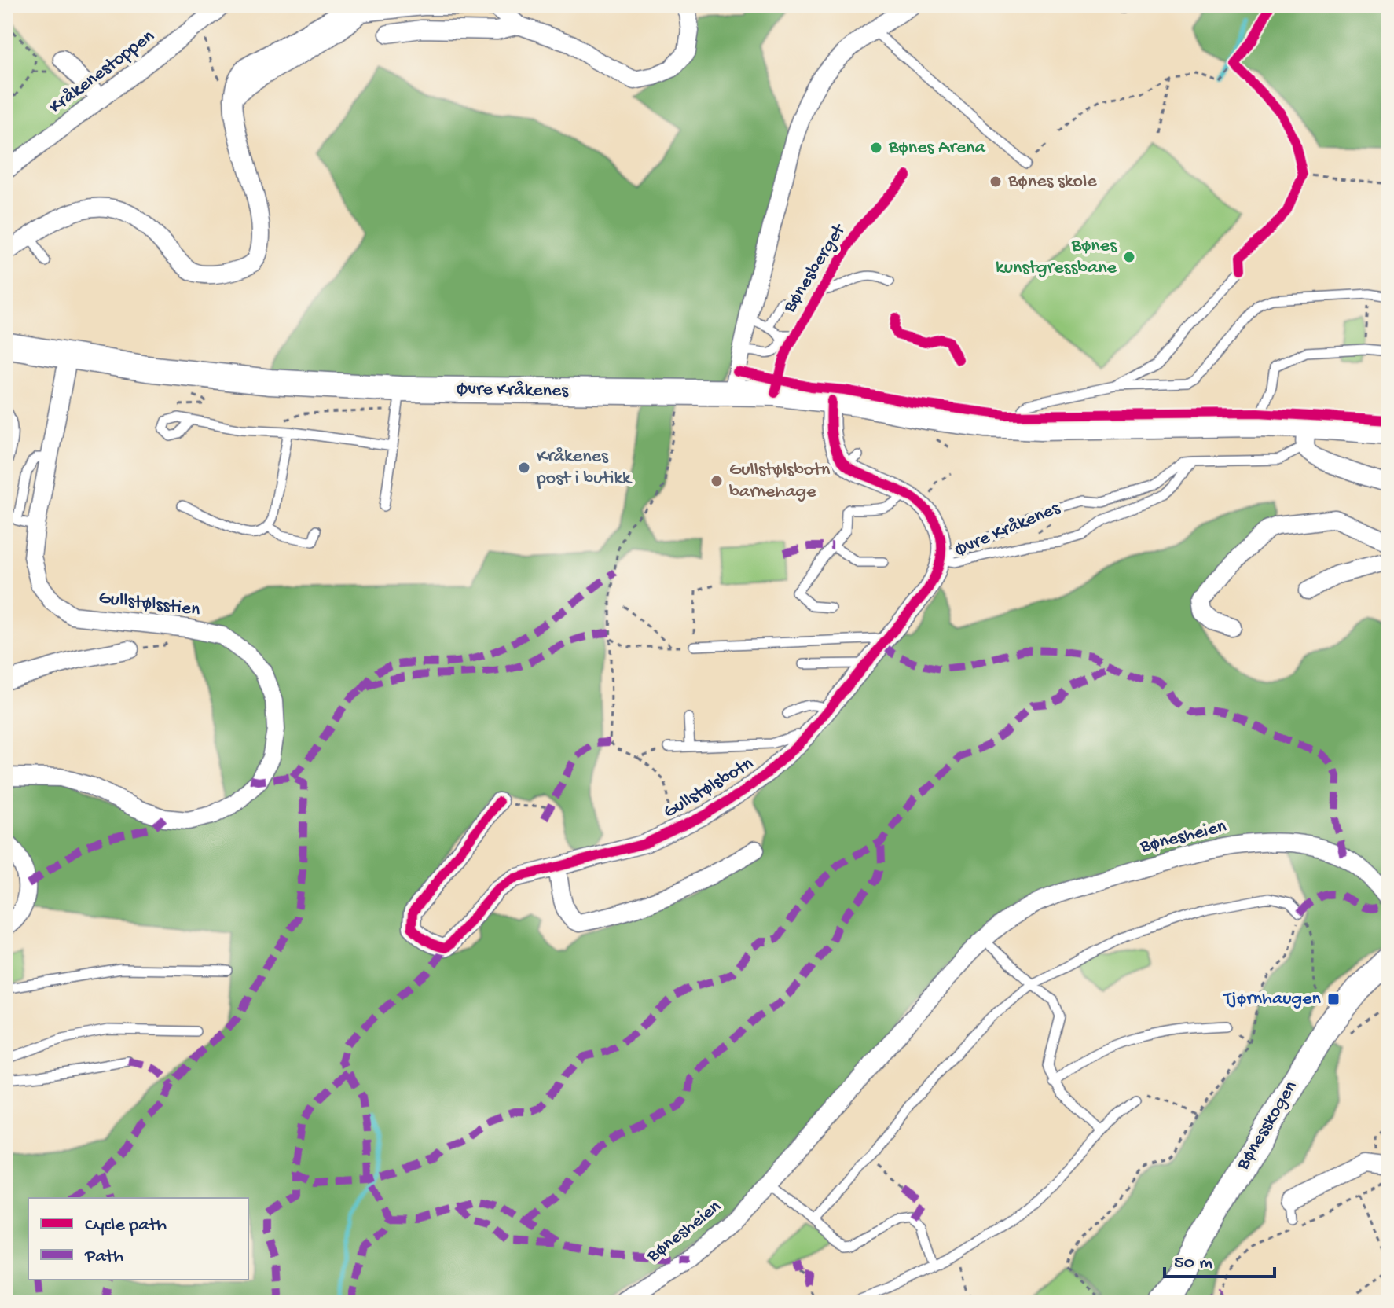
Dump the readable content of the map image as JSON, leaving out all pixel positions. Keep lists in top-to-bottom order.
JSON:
{
  "streets": {
    "main road": ["Øvre Kråkenes", "Bønesskogen"],
    "street": [
      "Kråkenestoppen",
      "Bønesberget",
      "Gullstølsstien",
      "Gullstølsbotn",
      "Bønesheien"
    ]
  },
  "crossings": [
    ["Bønesberget", "Øvre Kråkenes"],
    ["Øvre Kråkenes", "Gullstølsstien"],
    ["Øvre Kråkenes", "Gullstølsbotn"]
  ],
  "places": {
    "other": [
      "Bønes Arena",
      "Bønes skole",
      "Bønes kunstgressbane",
      "Kråkenes post i butikk",
      "Gullstølsbotn barnehage"
    ],
    "transit": ["Tjørnhaugen"]
  },
  "legend": ["Cycle path", "Path"],
  "scale_bar": "50 m"
}
